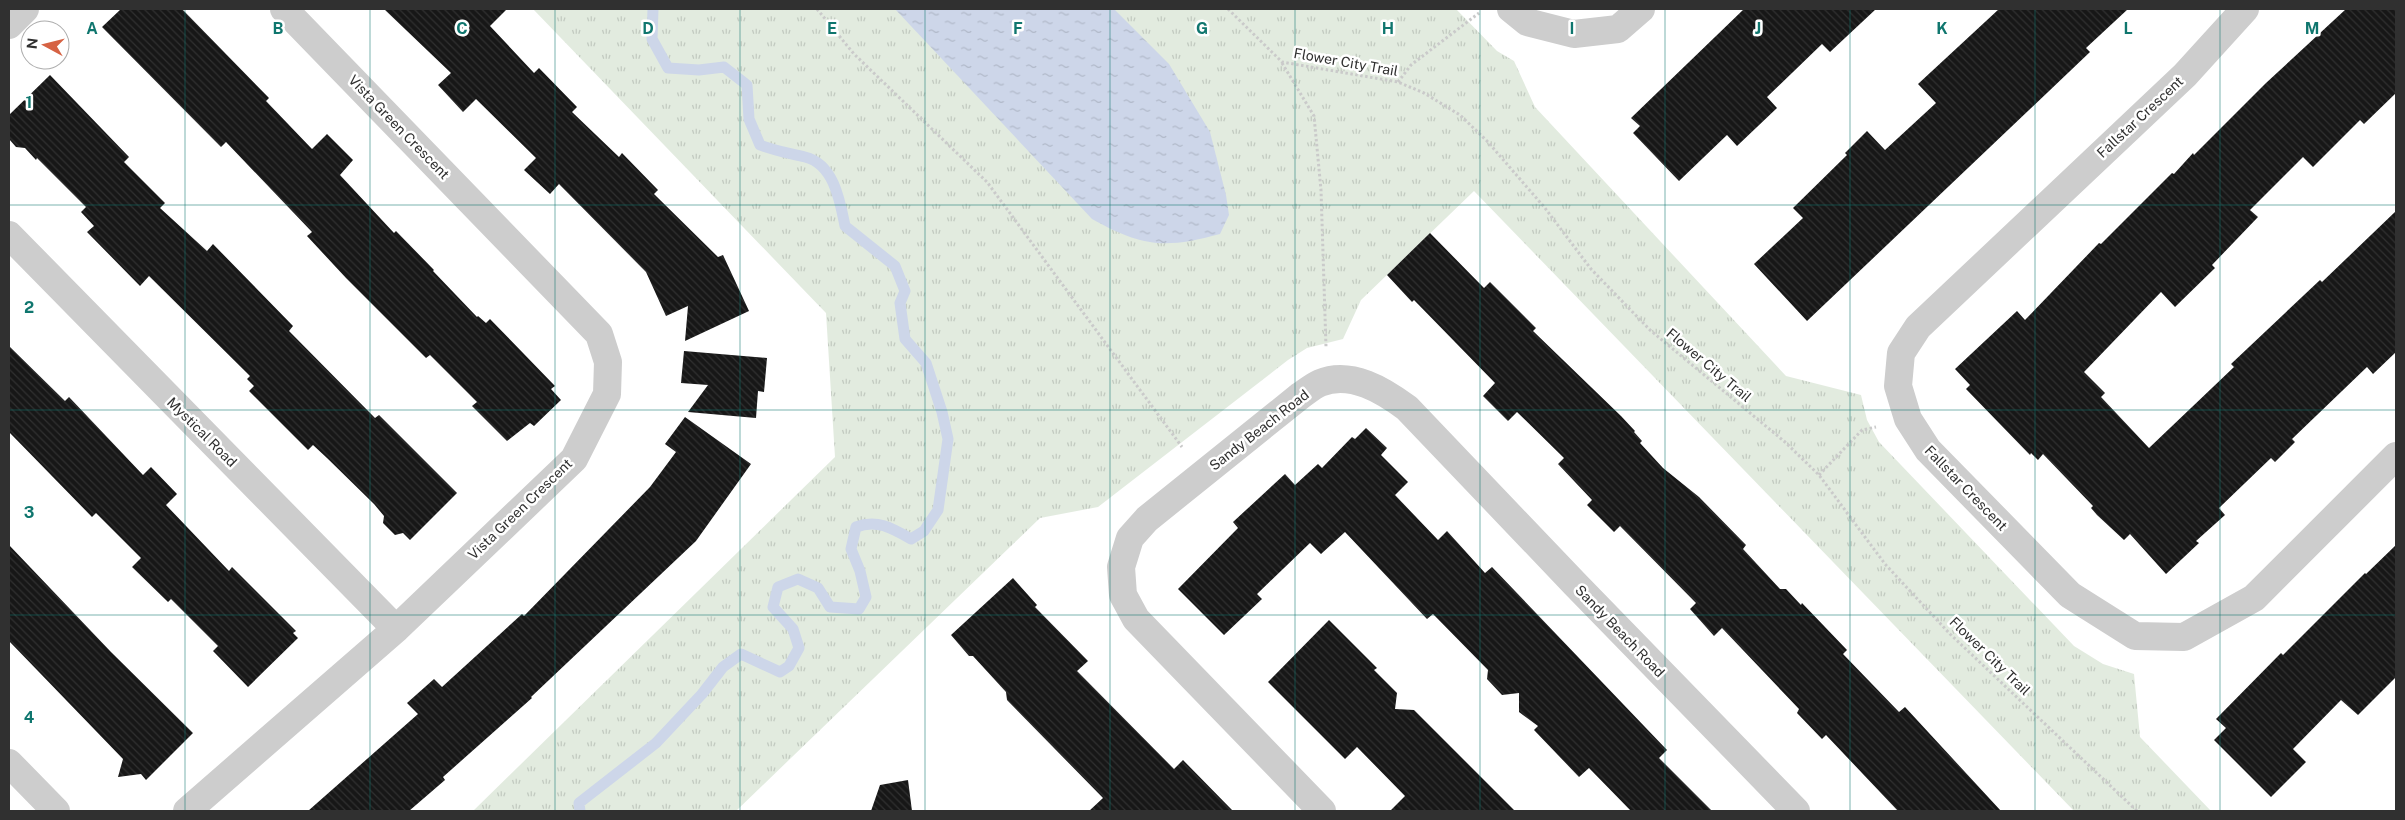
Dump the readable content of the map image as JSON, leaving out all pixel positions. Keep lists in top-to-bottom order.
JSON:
{
  "streets": {
    "street": [
      "Fallstar Crescent",
      "Vista Green Crescent",
      "Sandy Beach Road",
      "Mystical Road"
    ],
    "path": ["Flower City Trail"]
  },
  "crossings": [
    ["Vista Green Crescent", "Mystical Road"]
  ],
  "north": "left",
  "grid": {
    "columns": [
      "A",
      "B",
      "C",
      "D",
      "E",
      "F",
      "G",
      "H",
      "I",
      "J",
      "K",
      "L",
      "M"
    ],
    "rows": [
      "1",
      "2",
      "3",
      "4"
    ]
  }
}
